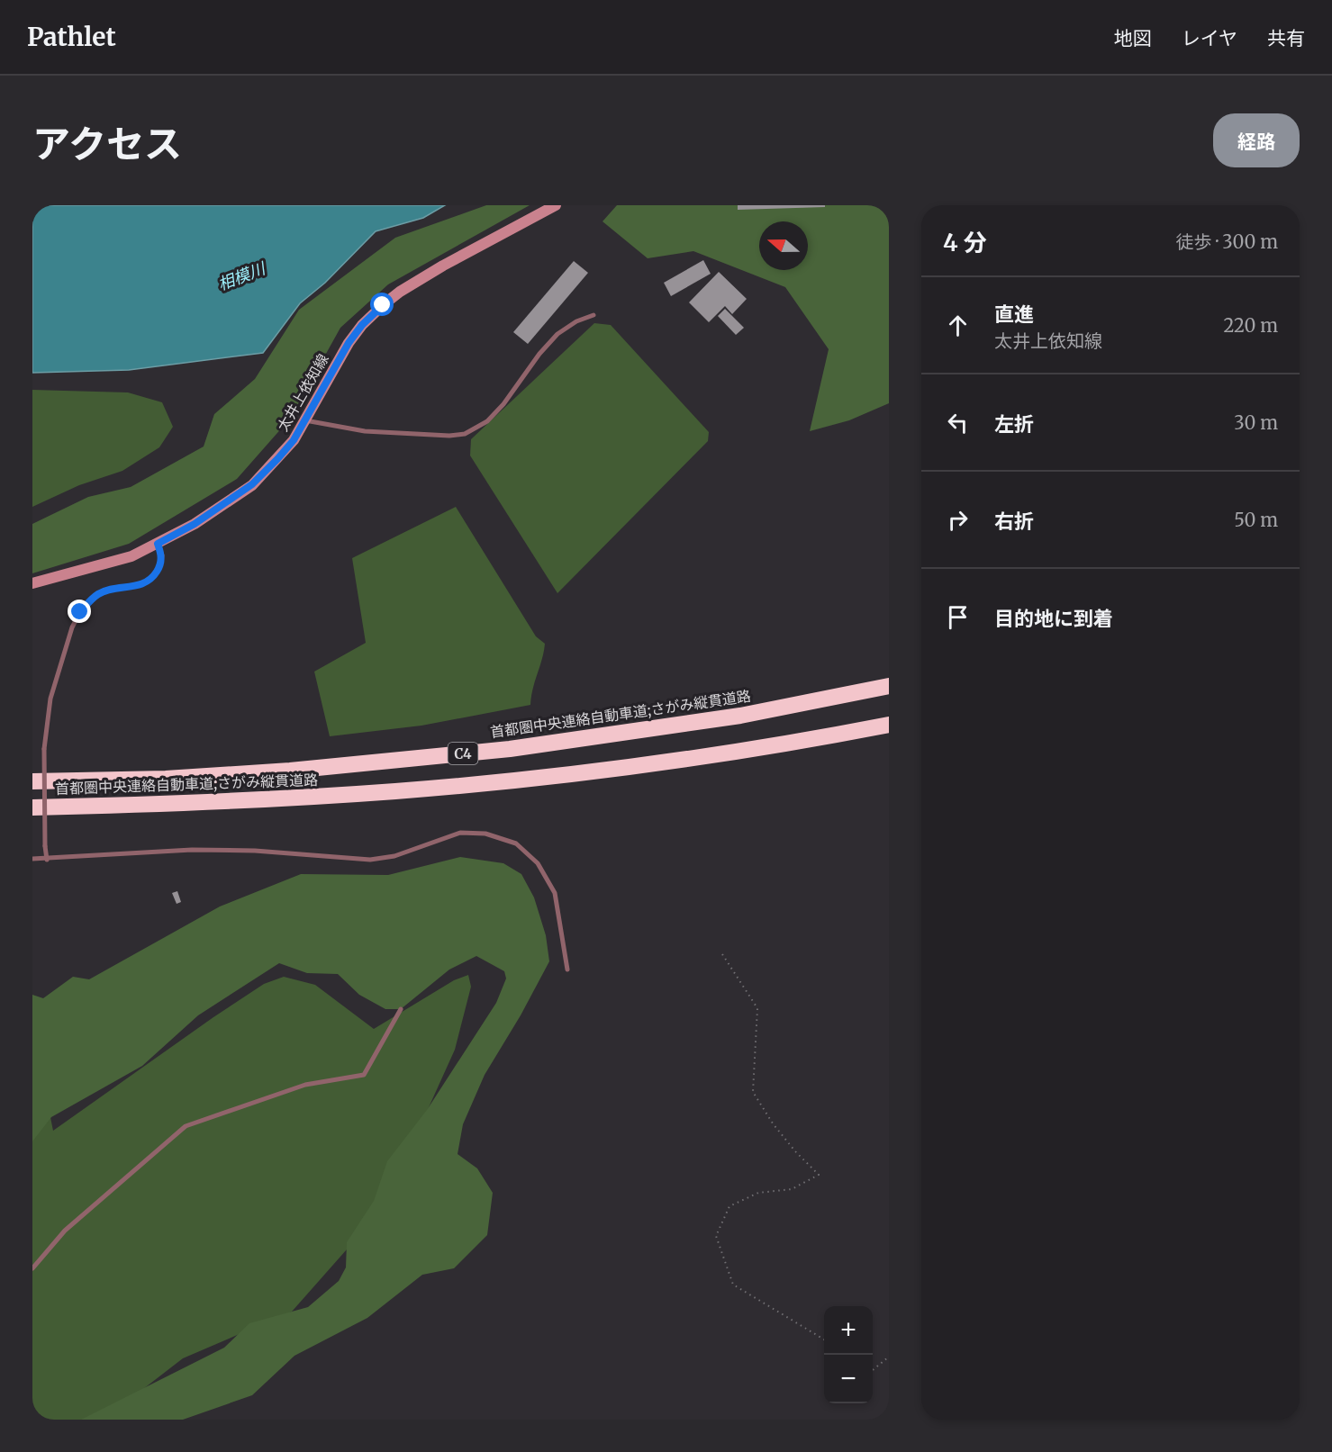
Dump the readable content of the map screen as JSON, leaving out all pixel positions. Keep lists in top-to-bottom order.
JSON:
{
  "streets": {
    "highway": ["首都圏中央連絡自動車道;さがみ縦貫道路", "C4"],
    "main road": ["太井上依知線"]
  },
  "water": ["相模川"],
  "north": "left",
  "page": {
    "header": "Pathlet",
    "nav": ["地図", "レイヤ", "共有"],
    "title": "アクセス",
    "buttons": "経路",
    "heading": ["4 分", "徒歩 · 300 m"],
    "list": [
      ["直進", "太井上依知線", "220 m"],
      ["左折", "30 m"],
      ["右折", "50 m"],
      "目的地に到着"
    ],
    "map_buttons": ["+", "−"]
  }
}
